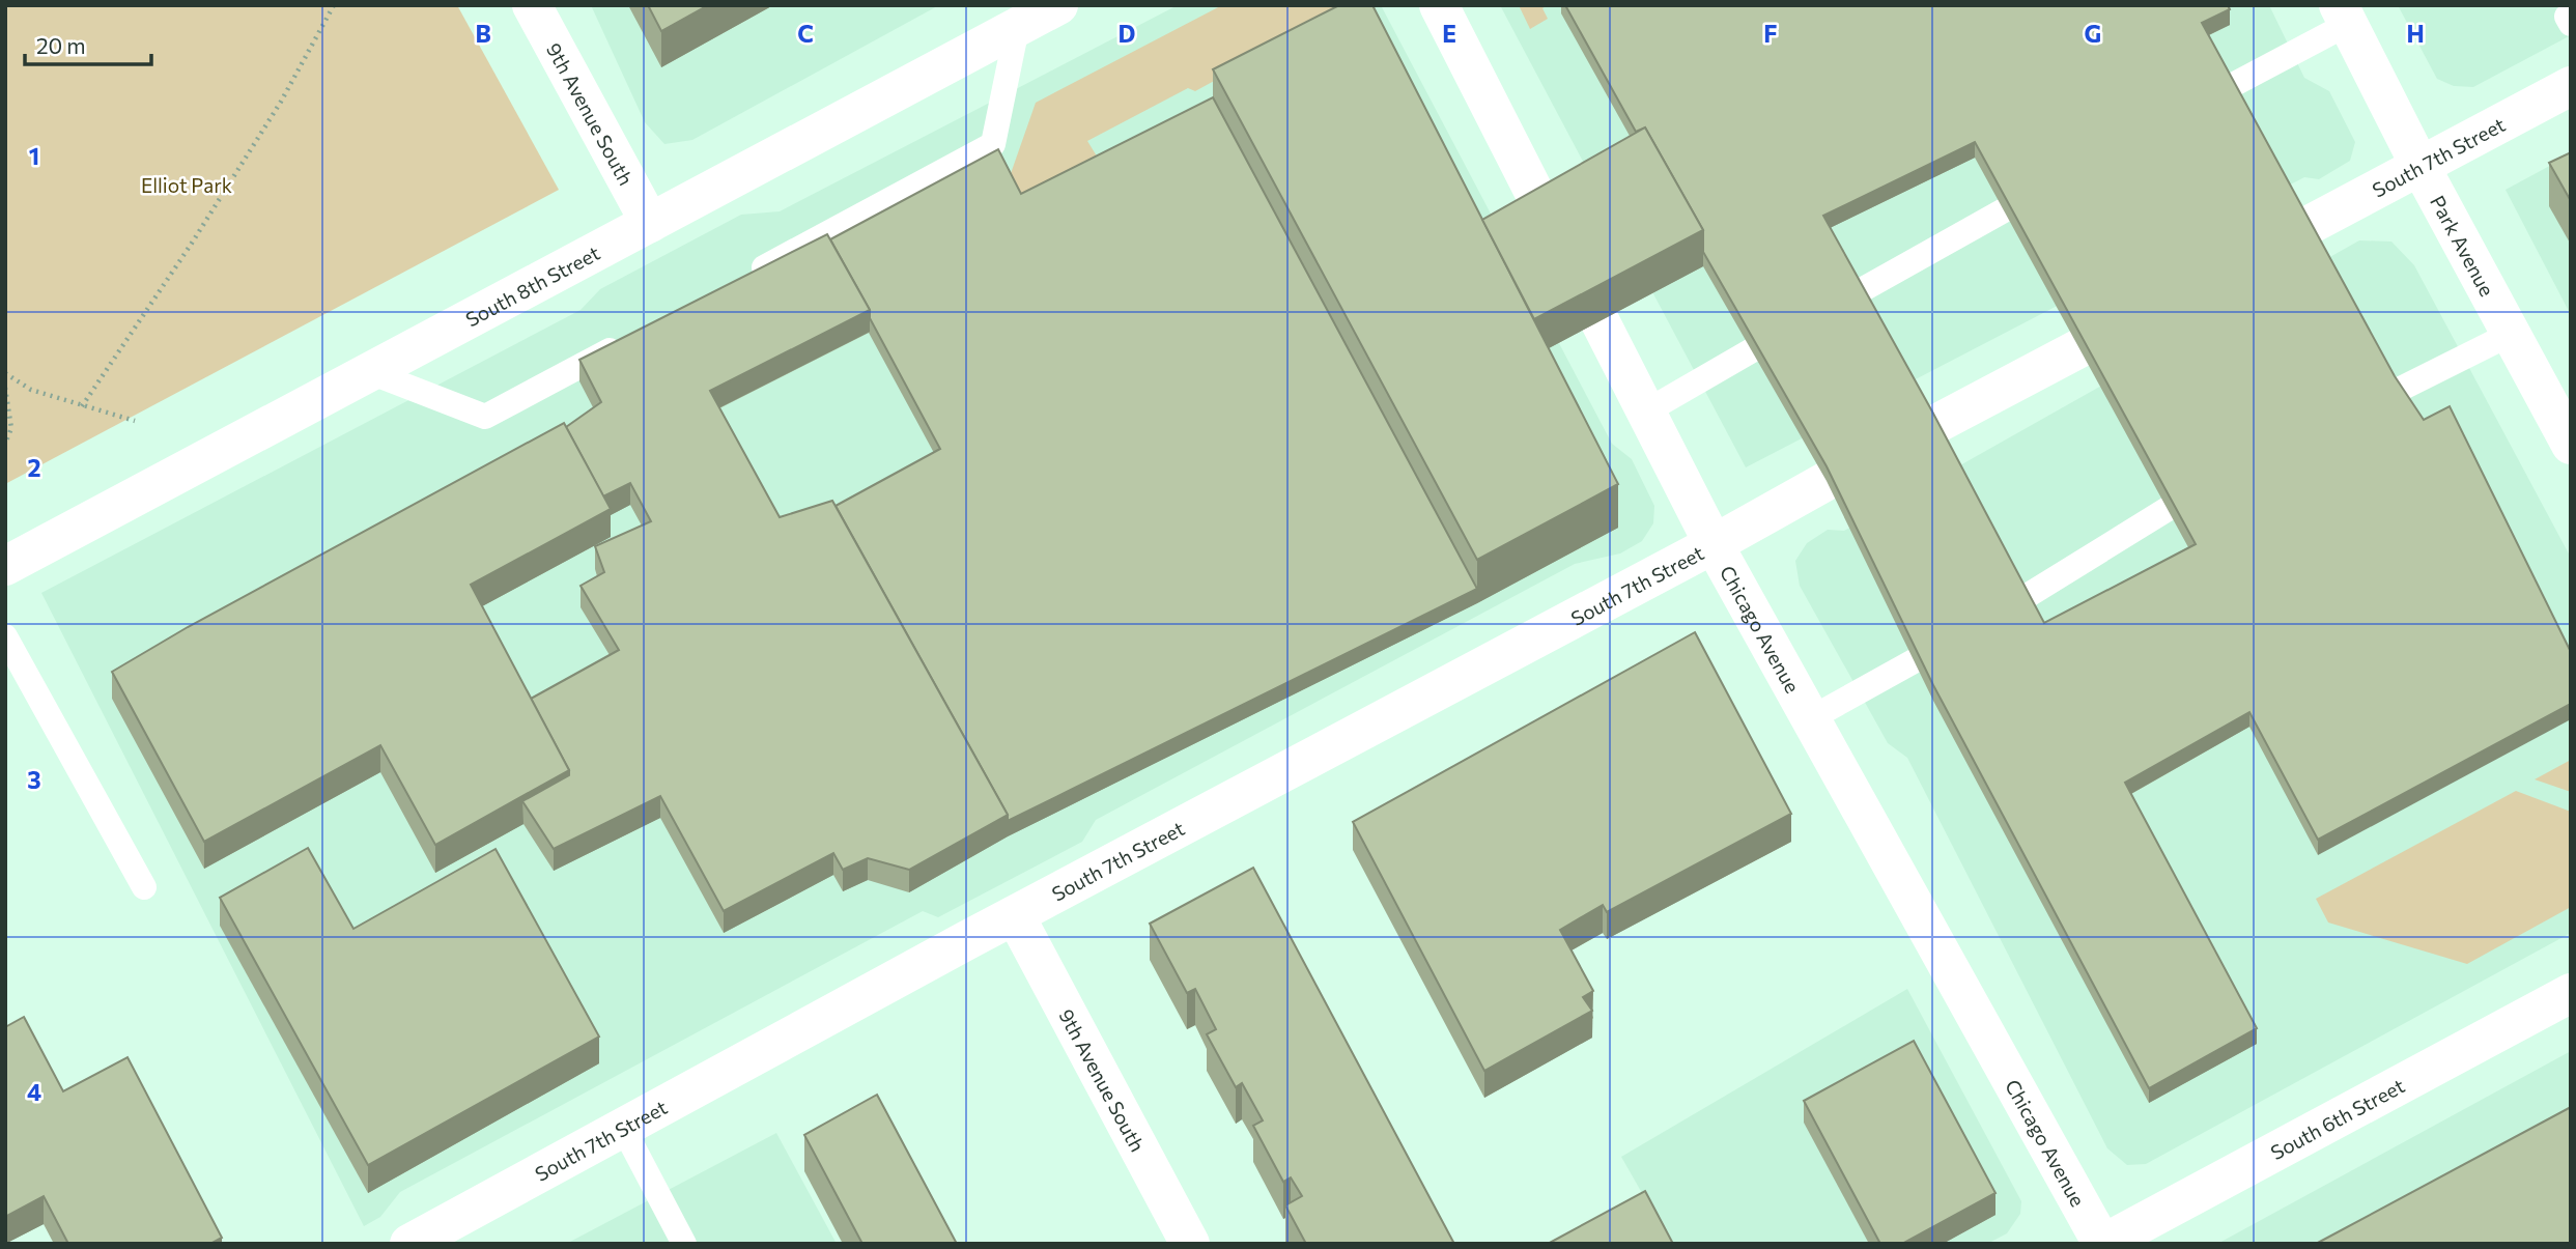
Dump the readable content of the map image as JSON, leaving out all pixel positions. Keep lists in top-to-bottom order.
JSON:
{
  "streets": {
    "main road": [
      "9th Avenue South",
      "South 7th Street",
      "Park Avenue",
      "South 8th Street",
      "Chicago Avenue",
      "South 6th Street"
    ]
  },
  "crossings": [
    ["9th Avenue South", "South 7th Street"],
    ["9th Avenue South", "South 8th Street"],
    ["South 7th Street", "Park Avenue"],
    ["South 7th Street", "Chicago Avenue"],
    ["Chicago Avenue", "South 6th Street"]
  ],
  "parks": ["Elliot Park"],
  "scale_bar": "20 m",
  "grid": {
    "columns": [
      "B",
      "C",
      "D",
      "E",
      "F",
      "G",
      "H"
    ],
    "rows": [
      "1",
      "2",
      "3",
      "4"
    ]
  }
}
